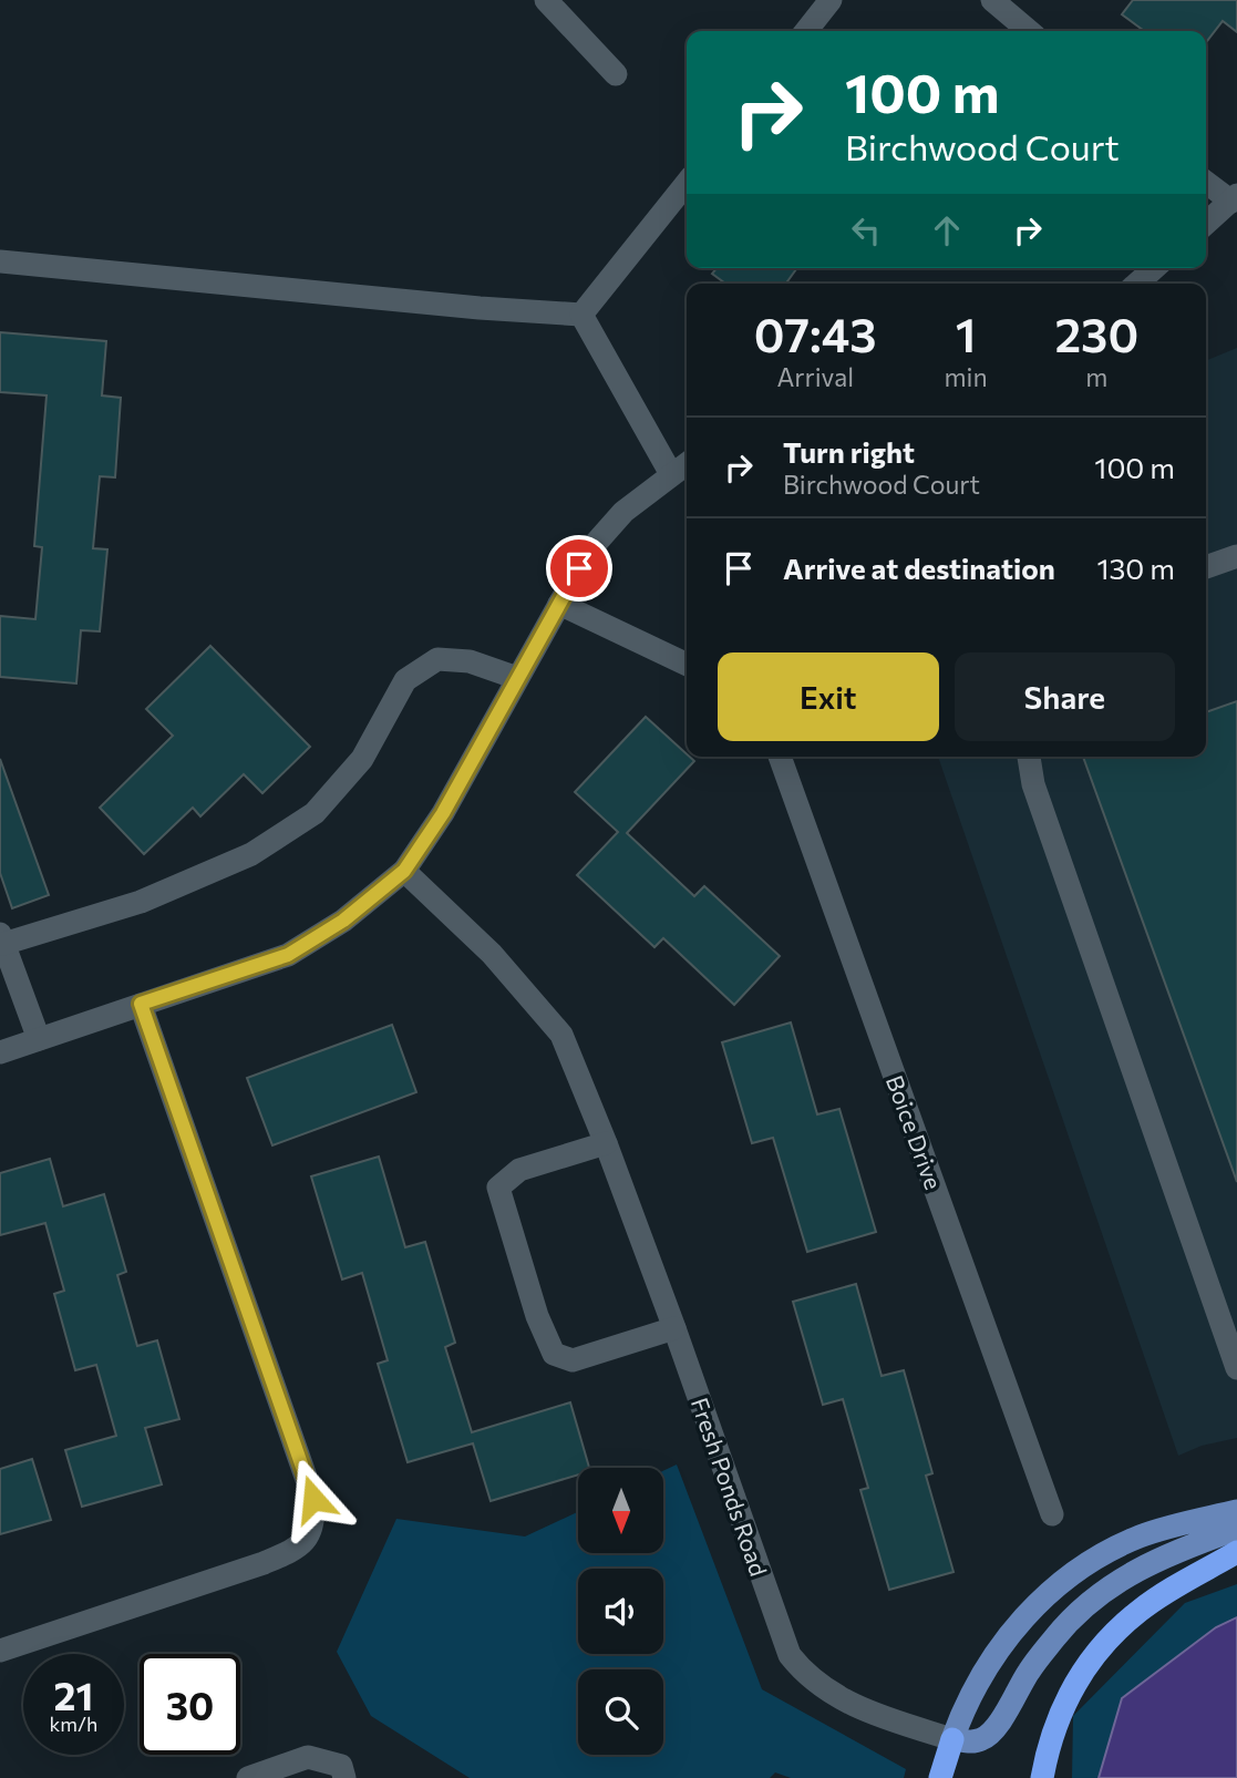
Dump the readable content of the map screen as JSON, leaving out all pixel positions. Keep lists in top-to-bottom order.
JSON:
{
  "streets": {
    "street": ["Boice Drive", "Fresh Ponds Road"]
  },
  "north": "bottom",
  "page": {
    "turn": ["100 m", "Birchwood Court"],
    "eta": [
      "07:43",
      "Arrival",
      "1",
      "min",
      "230",
      "m"
    ],
    "list": [
      {
        "name": "Turn right",
        "note": "Birchwood Court",
        "value": "100 m"
      },
      {
        "name": "Arrive at destination",
        "value": "130 m"
      }
    ],
    "buttons": ["Exit", "Share"],
    "speed": "21 km/h",
    "limit": "30"
  }
}
